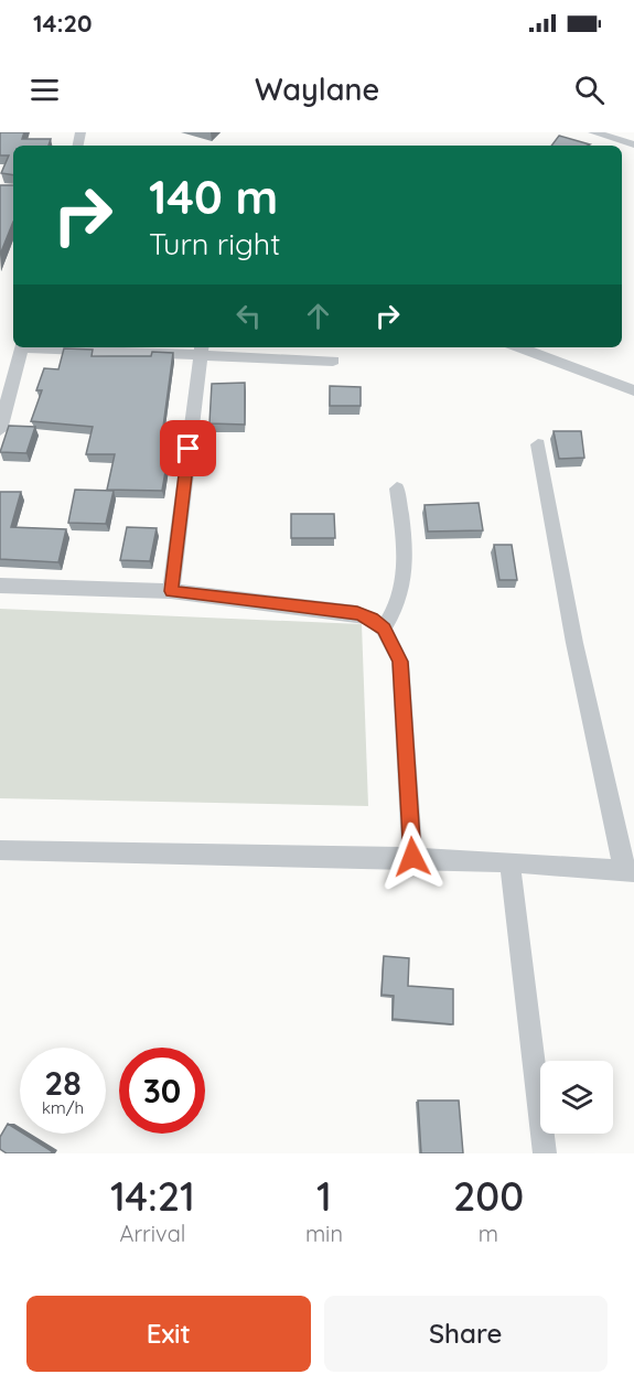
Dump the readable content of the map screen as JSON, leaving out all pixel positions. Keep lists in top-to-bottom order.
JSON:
{
  "page": {
    "status": "14:20",
    "header": "Waylane",
    "turn": ["140 m", "Turn right"],
    "speed": "28 km/h",
    "limit": "30",
    "eta": [
      "14:21",
      "Arrival",
      "1",
      "min",
      "200",
      "m"
    ],
    "buttons": ["Exit", "Share"]
  }
}
